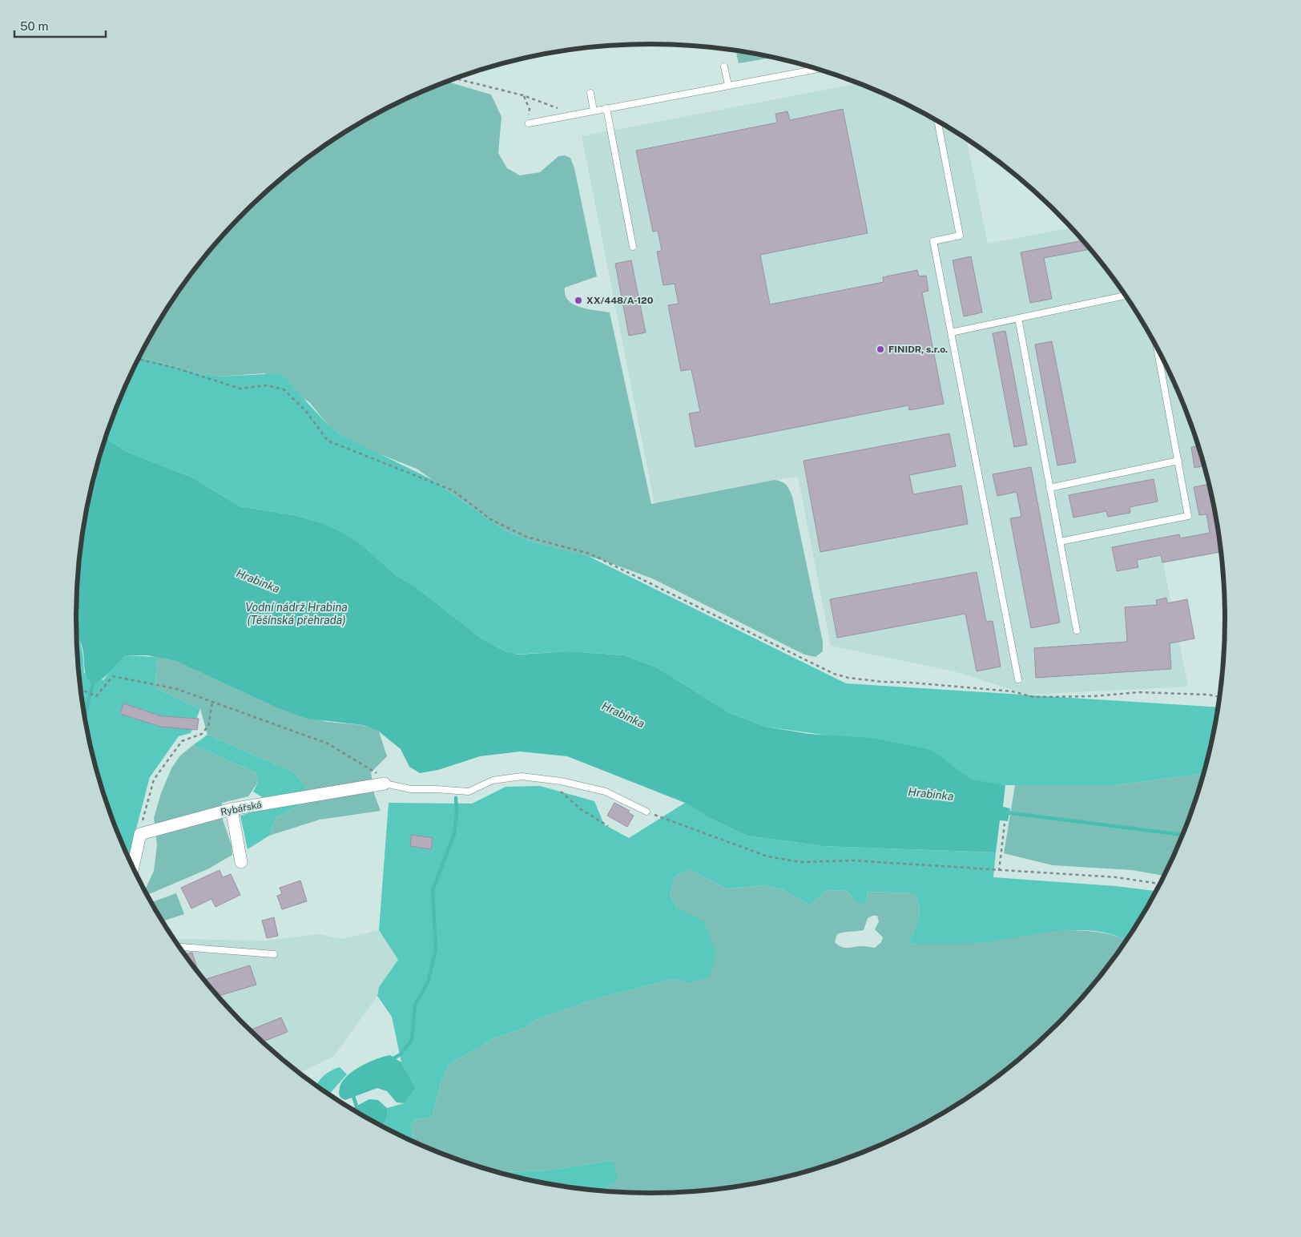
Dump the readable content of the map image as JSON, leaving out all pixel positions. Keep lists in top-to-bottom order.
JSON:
{
  "streets": {
    "street": ["Rybářská"]
  },
  "water": ["Hrabinka", "Vodní nádrž Hrabina (Těšínská přehrada)"],
  "places": ["XX/448/A-120", "FINIDR, s.r.o."],
  "scale_bar": "50 m"
}
